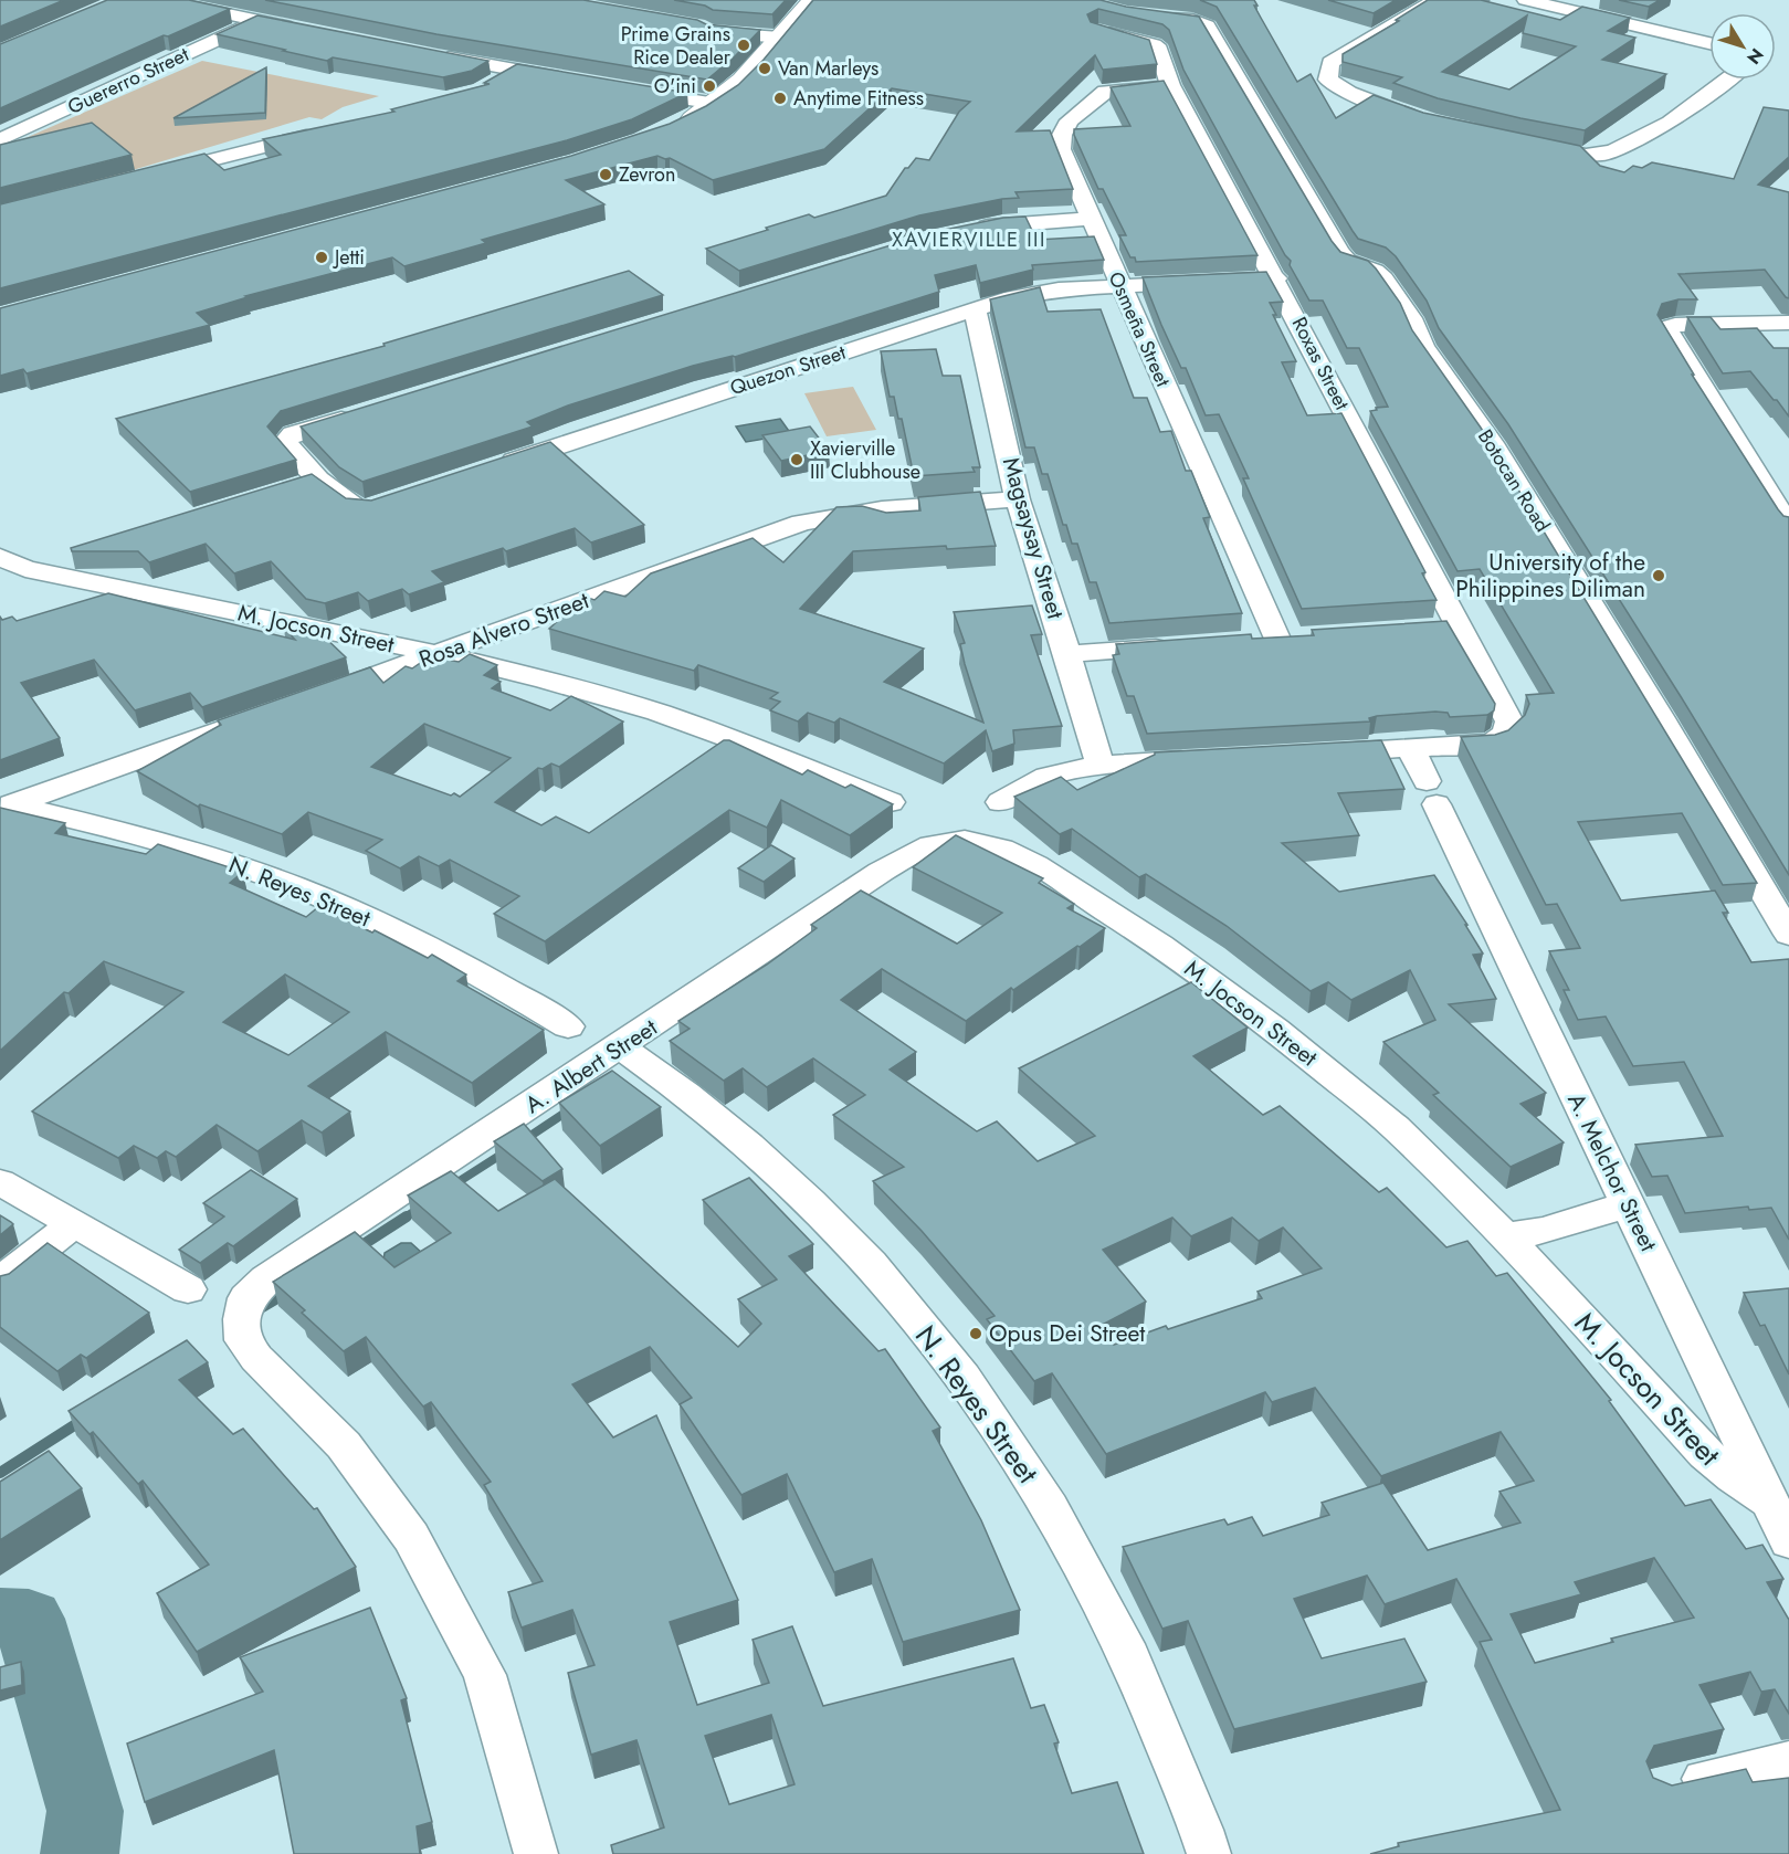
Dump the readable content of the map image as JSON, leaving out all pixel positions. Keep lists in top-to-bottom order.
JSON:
{
  "streets": {
    "street": [
      "Guererro Street",
      "Osmeña Street",
      "Roxas Street",
      "Quezon Street",
      "Botocan Road",
      "Magsaysay Street",
      "M. Jocson Street",
      "Rosa Alvero Street",
      "N. Reyes Street",
      "A. Albert Street",
      "A. Melchor Street"
    ]
  },
  "crossings": [
    ["Osmeña Street", "Roxas Street"],
    ["Osmeña Street", "Quezon Street"],
    ["Roxas Street", "Quezon Street"],
    ["Roxas Street", "A. Melchor Street"],
    ["Quezon Street", "Magsaysay Street"],
    ["Magsaysay Street", "Rosa Alvero Street"],
    ["M. Jocson Street", "Rosa Alvero Street"],
    ["M. Jocson Street", "A. Albert Street"],
    ["M. Jocson Street", "A. Melchor Street"],
    ["N. Reyes Street", "A. Albert Street"]
  ],
  "districts": ["XAVIERVILLE III"],
  "places": [
    "Prime Grains Rice Dealer",
    "Van Marleys",
    "O'ini",
    "Anytime Fitness",
    "Zevron",
    "Jetti",
    "Xavierville III Clubhouse",
    "University of the Philippines Diliman",
    "Opus Dei Street"
  ],
  "north": "bottom right"
}
